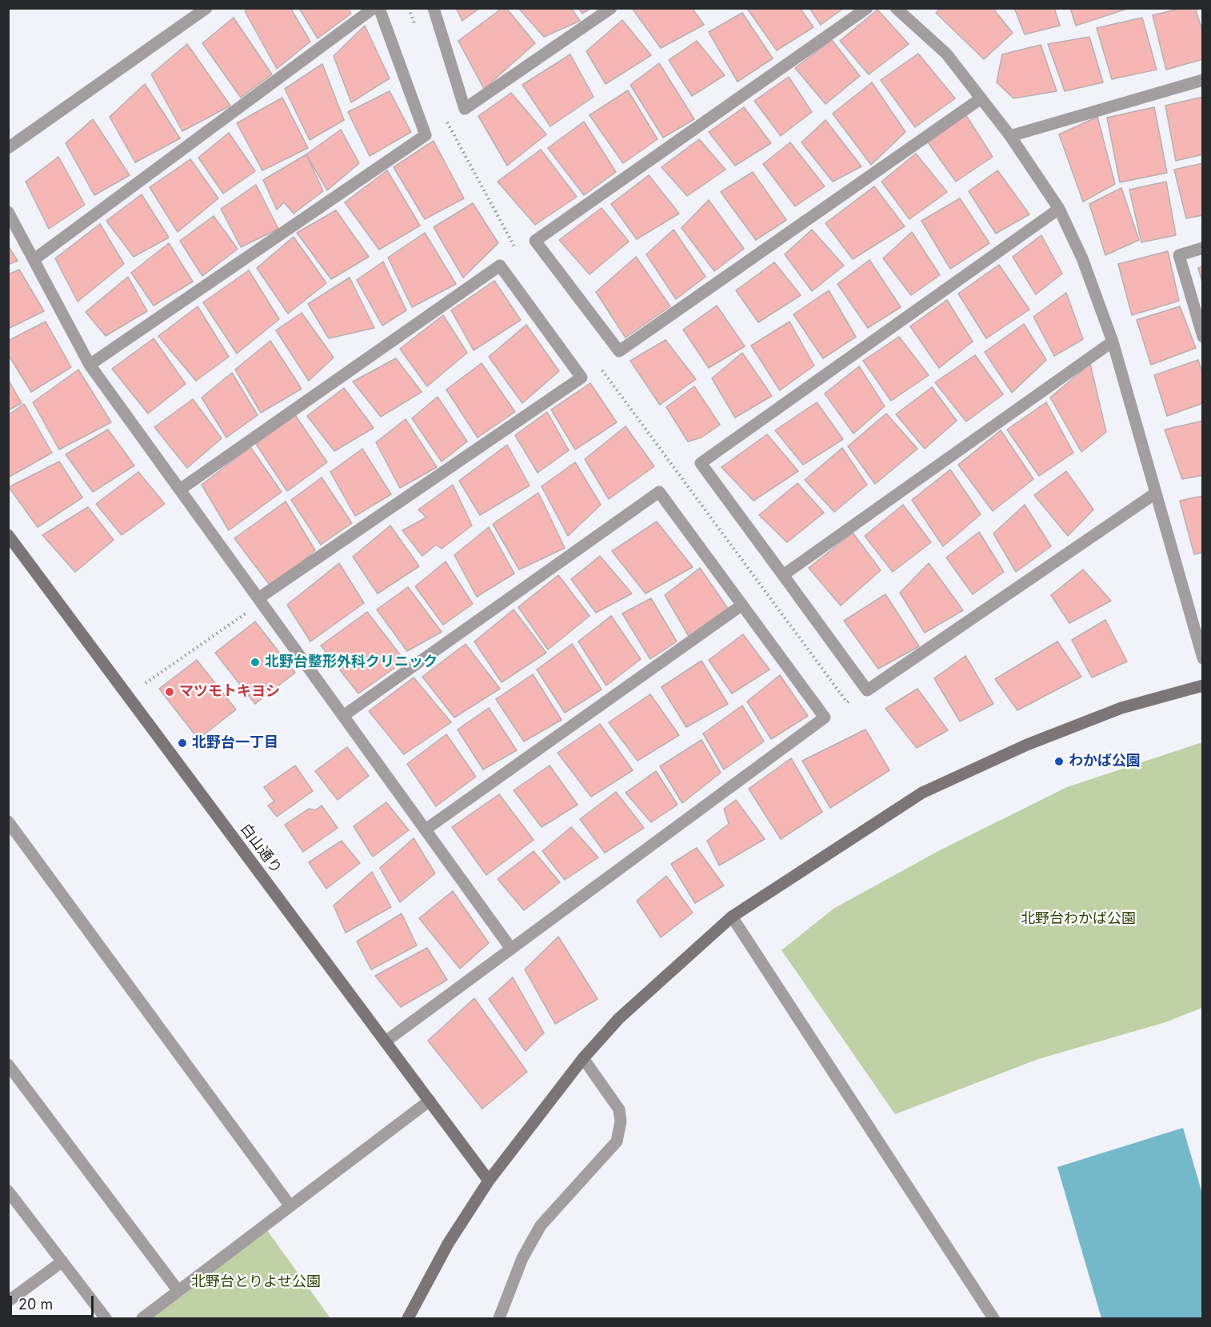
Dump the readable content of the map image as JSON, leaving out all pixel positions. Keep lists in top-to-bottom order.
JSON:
{
  "streets": {
    "street": ["白山通り"]
  },
  "parks": ["北野台わかば公園", "北野台とりよせ公園"],
  "places": [
    "北野台整形外科クリニック",
    "マツモトキヨシ",
    "北野台一丁目",
    "わかば公園"
  ],
  "scale_bar": "20 m"
}
